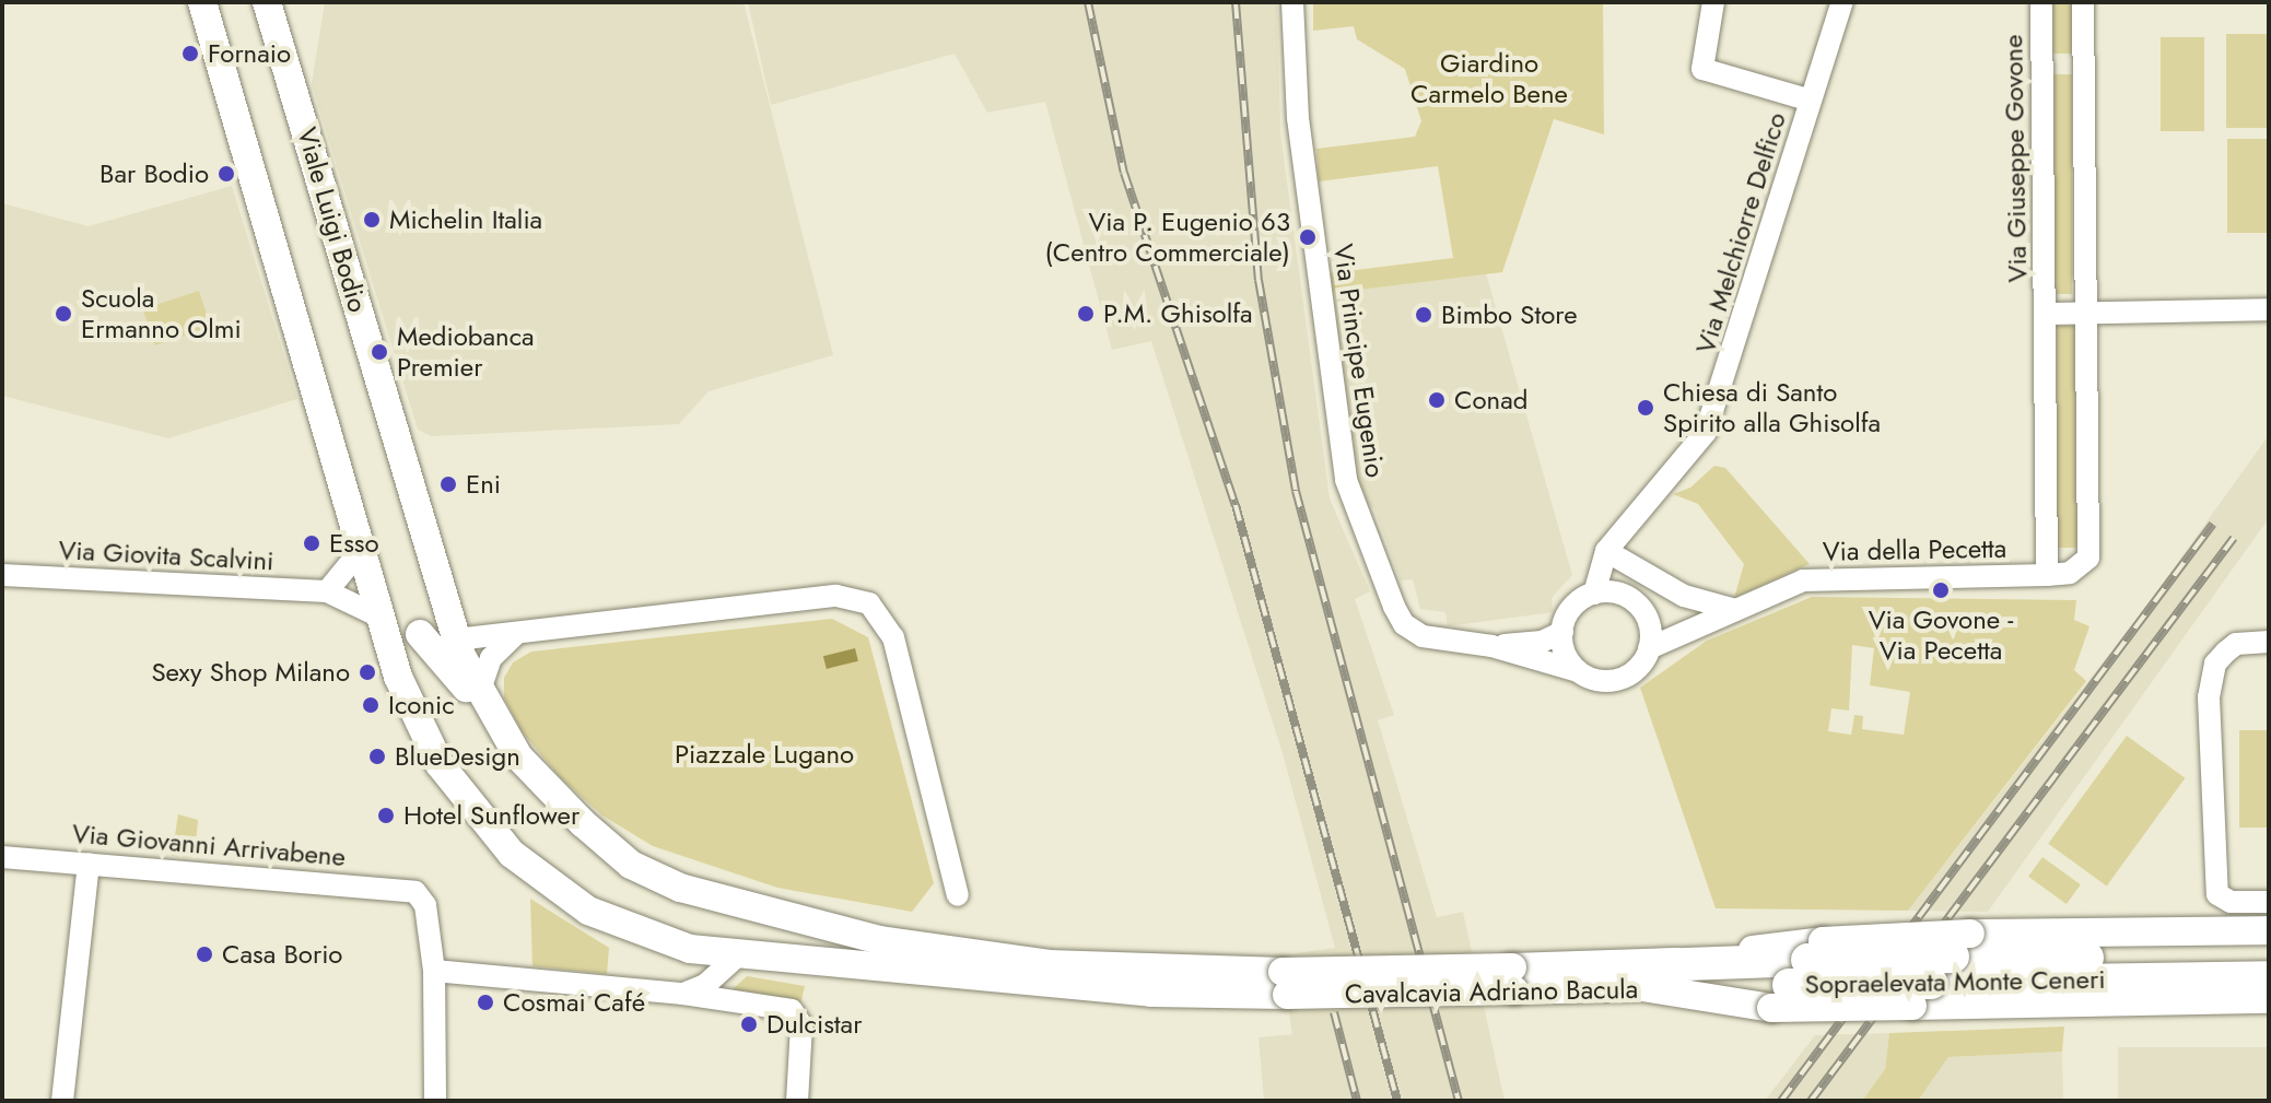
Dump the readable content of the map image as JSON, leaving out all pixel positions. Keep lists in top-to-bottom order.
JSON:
{
  "streets": {
    "highway": ["Sopraelevata Monte Ceneri", "Cavalcavia Adriano Bacula"],
    "main road": ["Viale Luigi Bodio"],
    "street": [
      "Via Giuseppe Govone",
      "Via Melchiorre Delfico",
      "Via Principe Eugenio",
      "Via della Pecetta",
      "Via Giovita Scalvini",
      "Via Giovanni Arrivabene"
    ]
  },
  "crossings": [
    ["Via Giuseppe Govone", "Via della Pecetta"],
    ["Via Melchiorre Delfico", "Via Principe Eugenio"],
    ["Via Melchiorre Delfico", "Via della Pecetta"],
    ["Via Principe Eugenio", "Via della Pecetta"],
    ["Sopraelevata Monte Ceneri", "Cavalcavia Adriano Bacula"]
  ],
  "parks": ["Giardino Carmelo Bene", "Piazzale Lugano"],
  "places": [
    "Fornaio",
    "Bar Bodio",
    "Michelin Italia",
    "Via P. Eugenio 63 (Centro Commerciale)",
    "Scuola Ermanno Olmi",
    "P.M. Ghisolfa",
    "Bimbo Store",
    "Mediobanca Premier",
    "Conad",
    "Chiesa di Santo Spirito alla Ghisolfa",
    "Eni",
    "Esso",
    "Via Govone - Via Pecetta",
    "Sexy Shop Milano",
    "Iconic",
    "BlueDesign",
    "Hotel Sunflower",
    "Casa Borio",
    "Cosmai Café",
    "Dulcistar"
  ]
}
